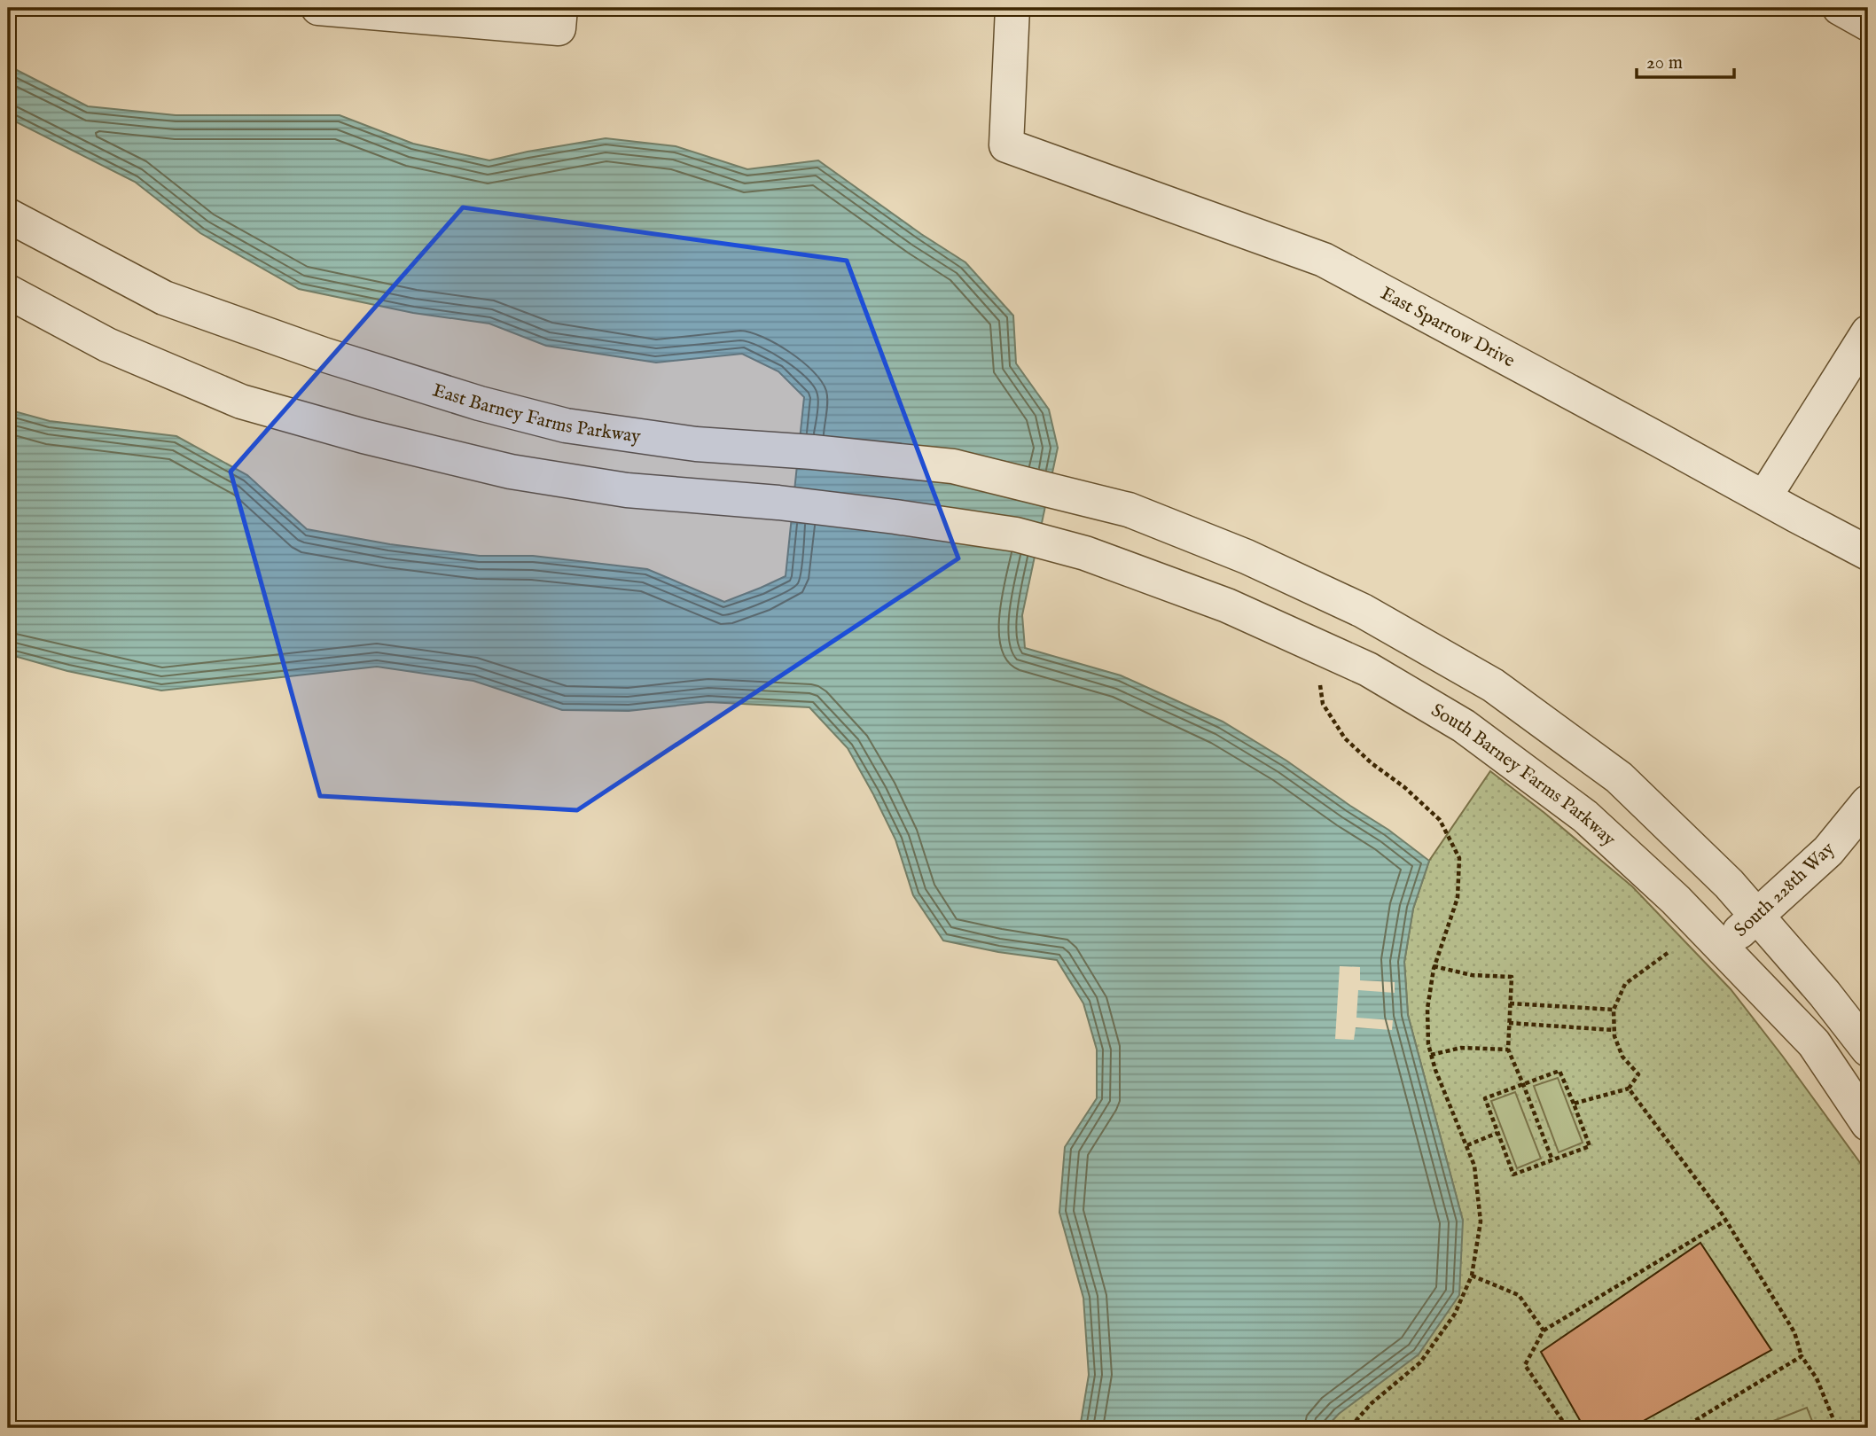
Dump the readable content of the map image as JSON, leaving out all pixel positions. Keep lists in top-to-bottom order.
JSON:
{
  "streets": {
    "street": [
      "East Sparrow Drive",
      "East Barney Farms Parkway",
      "South Barney Farms Parkway",
      "South 228th Way"
    ]
  },
  "crossings": [
    ["East Barney Farms Parkway", "South 228th Way"],
    ["South Barney Farms Parkway", "South 228th Way"]
  ],
  "scale_bar": "20 m"
}
